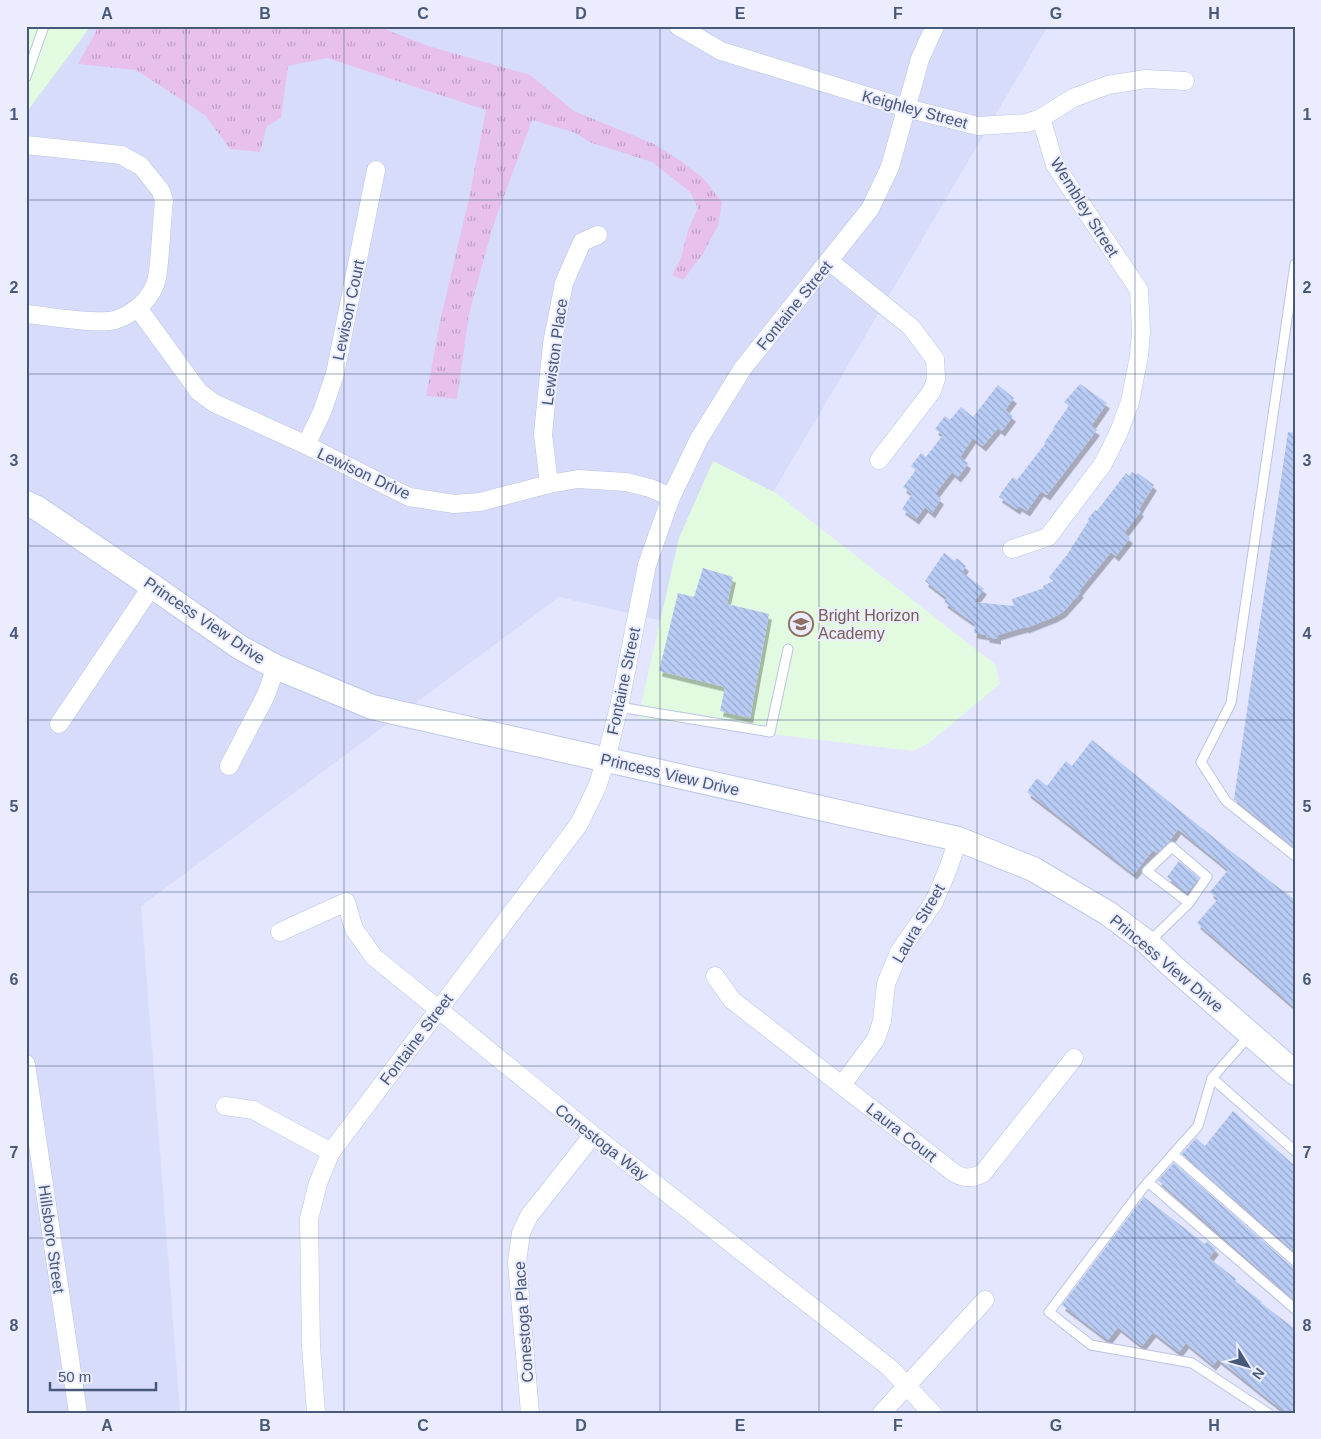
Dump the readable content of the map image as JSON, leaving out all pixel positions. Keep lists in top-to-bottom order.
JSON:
{
  "streets": {
    "main road": ["Princess View Drive"],
    "street": [
      "Keighley Street",
      "Wembley Street",
      "Fontaine Street",
      "Lewison Court",
      "Lewiston Place",
      "Lewison Drive",
      "Laura Street",
      "Laura Court",
      "Conestoga Way",
      "Hillsboro Street",
      "Conestoga Place"
    ]
  },
  "crossings": [
    ["Keighley Street", "Wembley Street"],
    ["Keighley Street", "Fontaine Street"],
    ["Fontaine Street", "Lewison Drive"],
    ["Fontaine Street", "Princess View Drive"],
    ["Fontaine Street", "Conestoga Way"],
    ["Lewison Court", "Lewison Drive"],
    ["Lewiston Place", "Lewison Drive"],
    ["Princess View Drive", "Laura Street"],
    ["Laura Street", "Laura Court"],
    ["Conestoga Way", "Conestoga Place"]
  ],
  "places": {
    "school or university": ["Bright Horizon Academy"]
  },
  "scale_bar": "50 m",
  "north": "bottom right",
  "grid": {
    "columns": [
      "A",
      "B",
      "C",
      "D",
      "E",
      "F",
      "G",
      "H"
    ],
    "rows": [
      "1",
      "2",
      "3",
      "4",
      "5",
      "6",
      "7",
      "8"
    ]
  }
}
